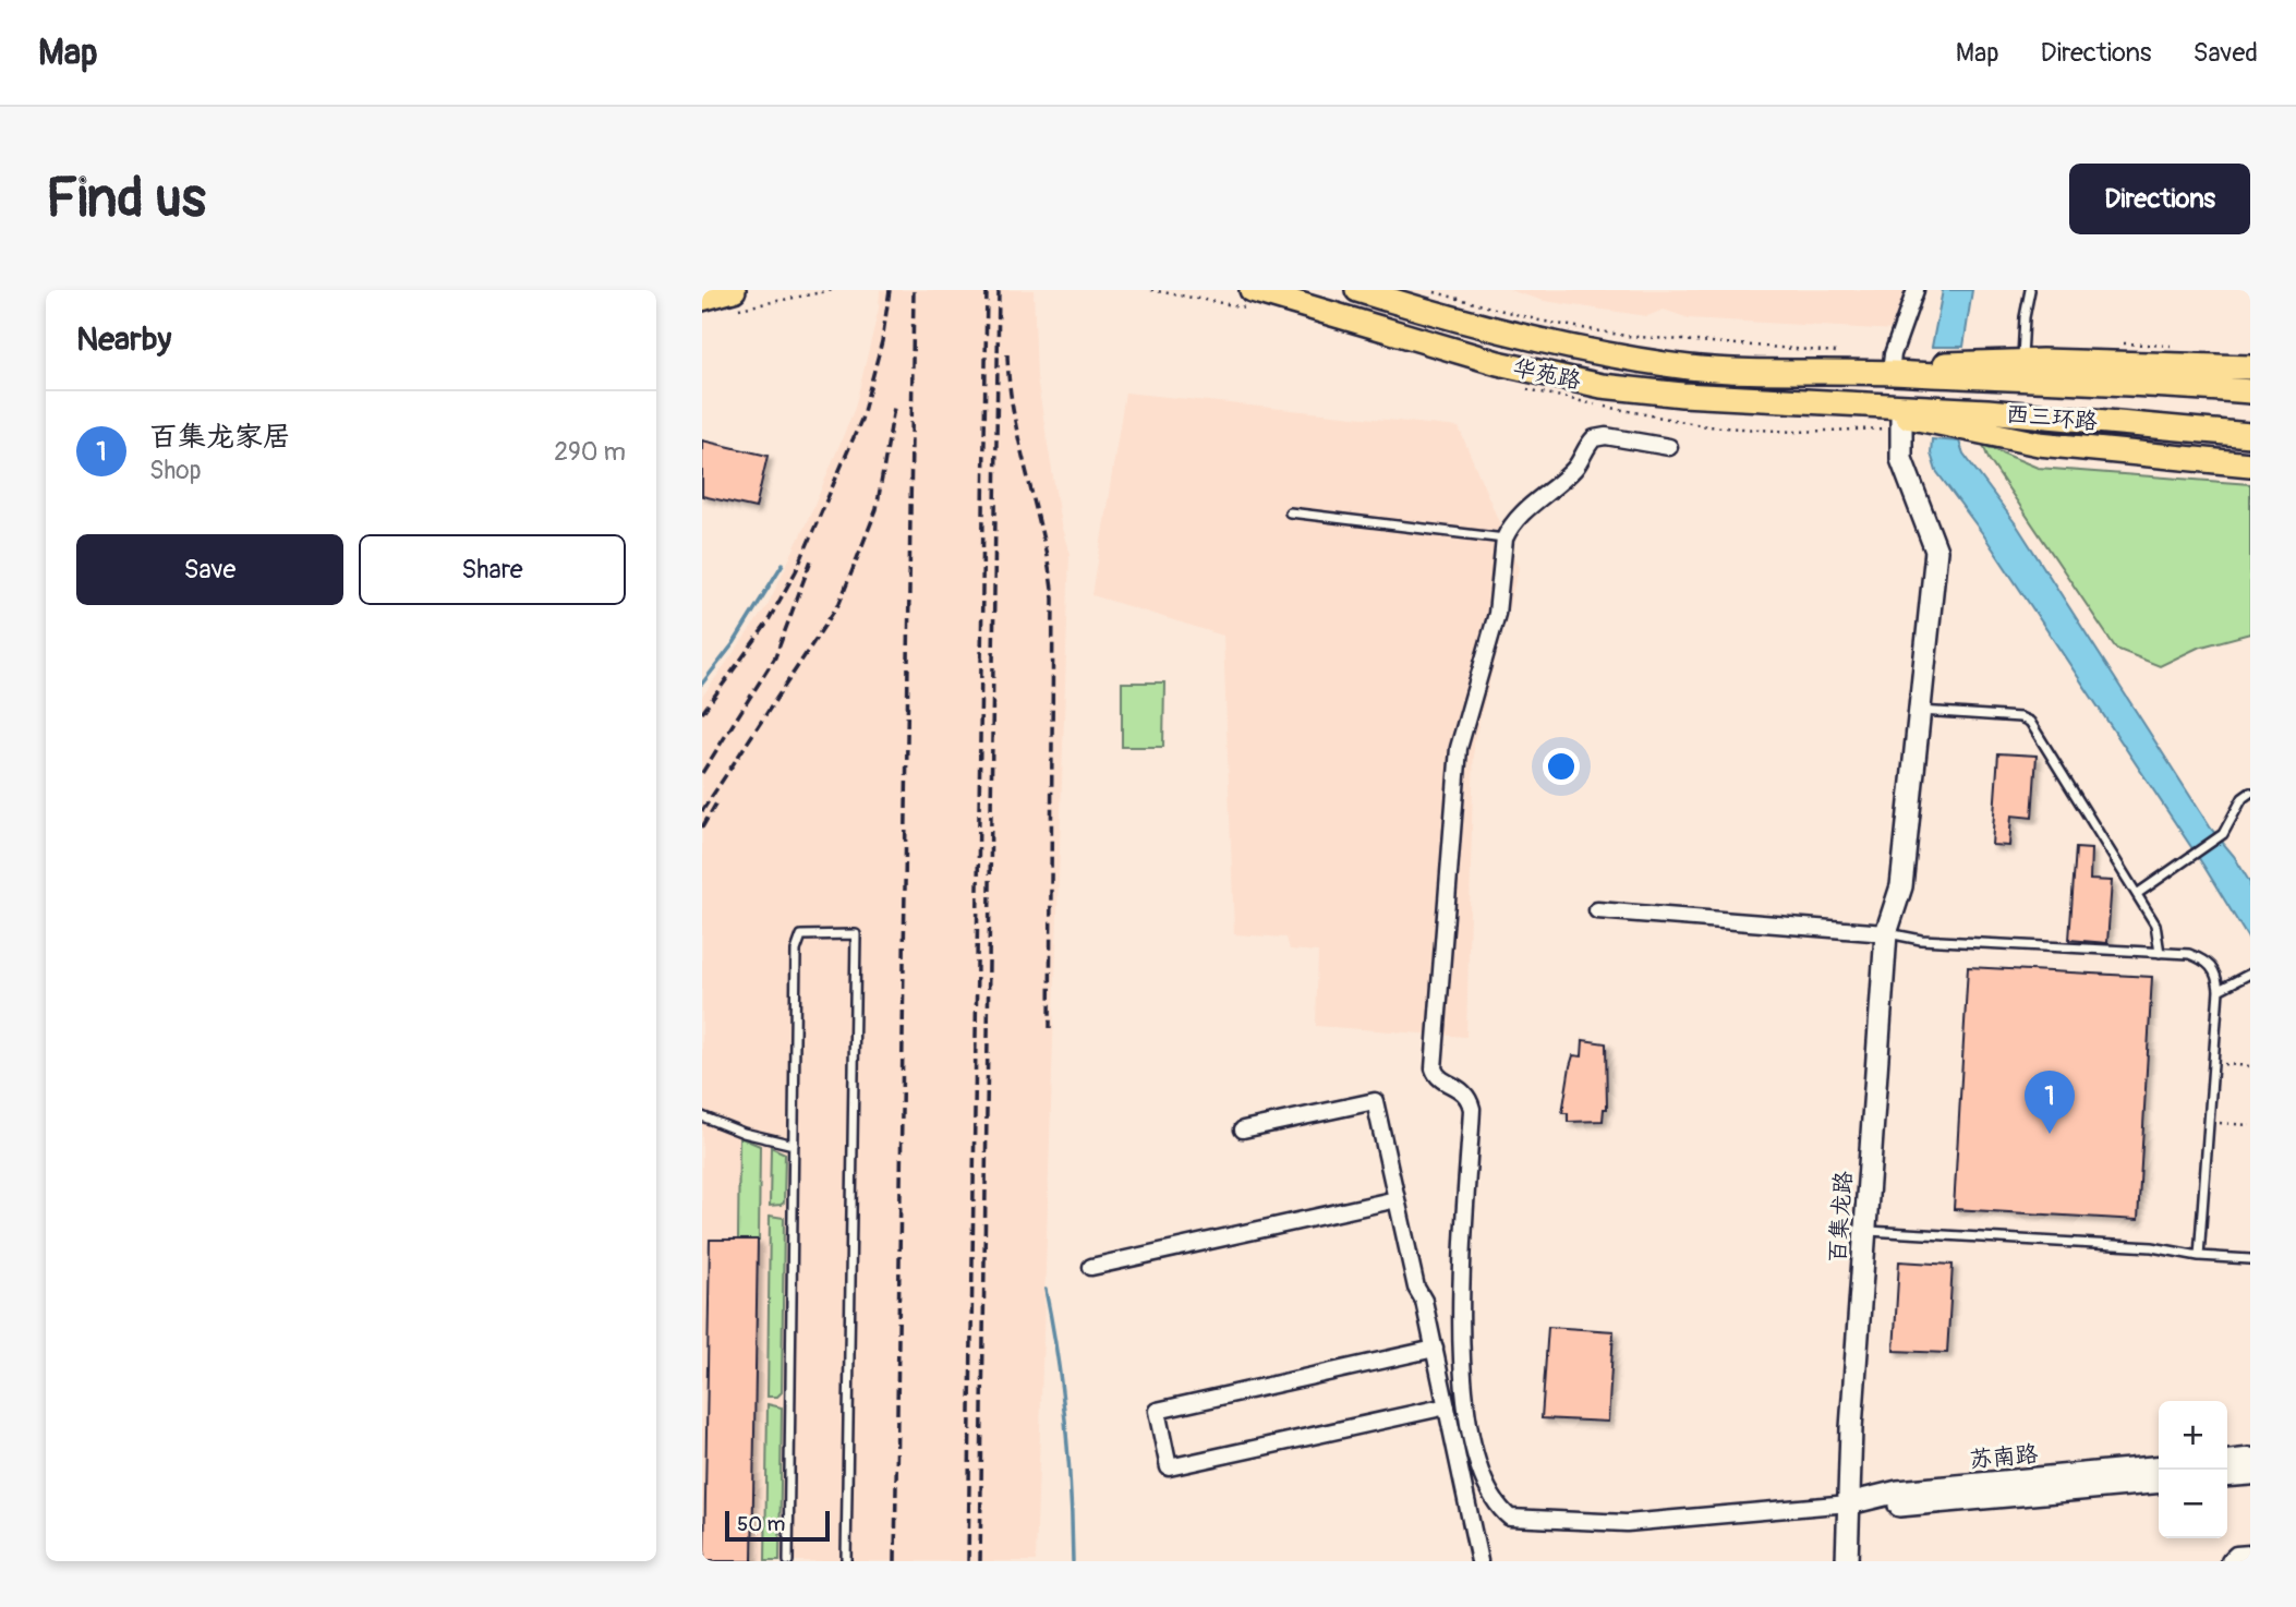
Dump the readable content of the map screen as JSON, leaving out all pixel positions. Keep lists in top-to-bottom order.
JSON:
{
  "streets": {
    "main road": ["华苑路", "西三环路"],
    "street": ["百集龙路", "苏南路"]
  },
  "crossings": [
    ["华苑路", "西三环路"],
    ["华苑路", "百集龙路"],
    ["西三环路", "百集龙路"],
    ["百集龙路", "苏南路"]
  ],
  "scale_bar": "50 m",
  "page": {
    "header": "Map",
    "nav": ["Map", "Directions", "Saved"],
    "buttons": [
      "Directions",
      ["Save", "Share"]
    ],
    "title": "Find us",
    "heading": "Nearby",
    "list": [
      {
        "mark": "1",
        "name": "百集龙家居",
        "note": "Shop",
        "value": "290 m"
      }
    ],
    "pins": "1",
    "map_buttons": ["+", "−"],
    "scale": "50 m"
  }
}
